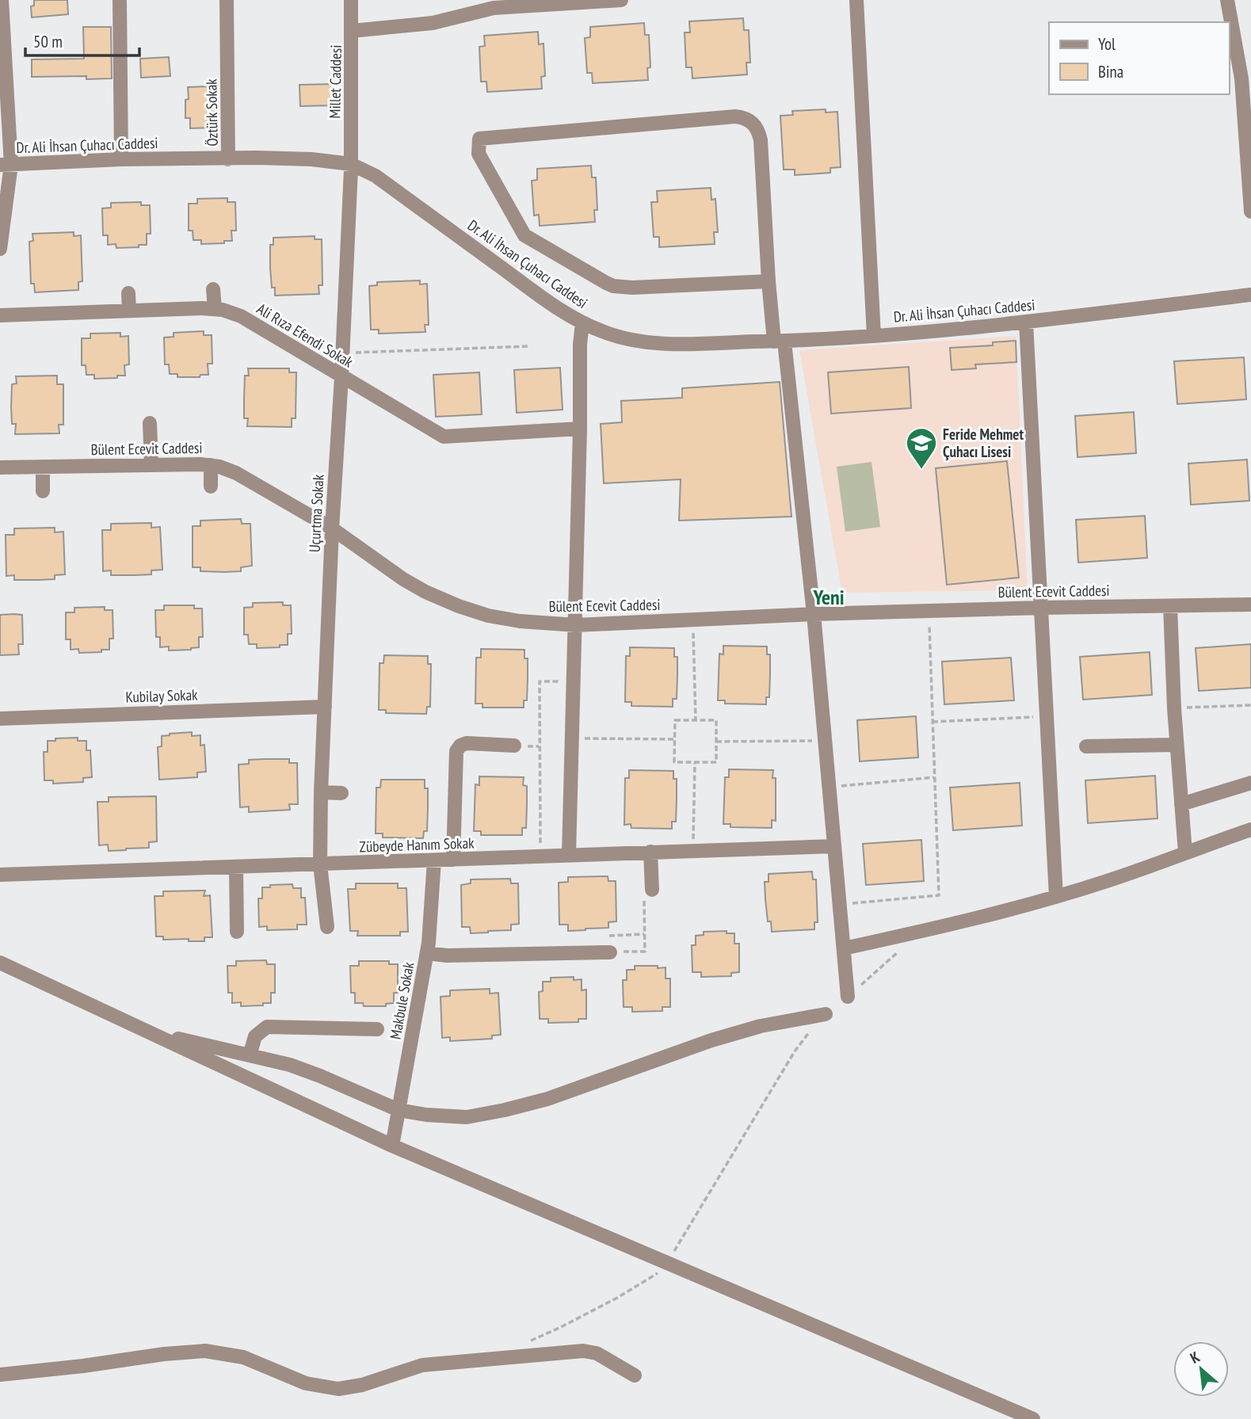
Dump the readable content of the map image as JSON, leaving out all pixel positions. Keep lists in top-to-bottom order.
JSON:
{
  "streets": {
    "street": [
      "Millet Caddesi",
      "Öztürk Sokak",
      "Dr. Ali İhsan Çuhacı Caddesi",
      "Ali Rıza Efendi Sokak",
      "Bülent Ecevit Caddesi",
      "Uçurtma Sokak",
      "Kubilay Sokak",
      "Zübeyde Hanım Sokak",
      "Makbule Sokak"
    ]
  },
  "crossings": [
    ["Millet Caddesi", "Dr. Ali İhsan Çuhacı Caddesi"],
    ["Millet Caddesi", "Uçurtma Sokak"],
    ["Öztürk Sokak", "Dr. Ali İhsan Çuhacı Caddesi"],
    ["Dr. Ali İhsan Çuhacı Caddesi", "Uçurtma Sokak"],
    ["Ali Rıza Efendi Sokak", "Uçurtma Sokak"],
    ["Bülent Ecevit Caddesi", "Uçurtma Sokak"],
    ["Uçurtma Sokak", "Kubilay Sokak"],
    ["Uçurtma Sokak", "Zübeyde Hanım Sokak"],
    ["Zübeyde Hanım Sokak", "Makbule Sokak"]
  ],
  "districts": ["Yeni"],
  "places": {
    "school or university": ["Feride Mehmet Çuhacı Lisesi"]
  },
  "legend": ["Yol", "Bina"],
  "scale_bar": "50 m",
  "north": "top left"
}
